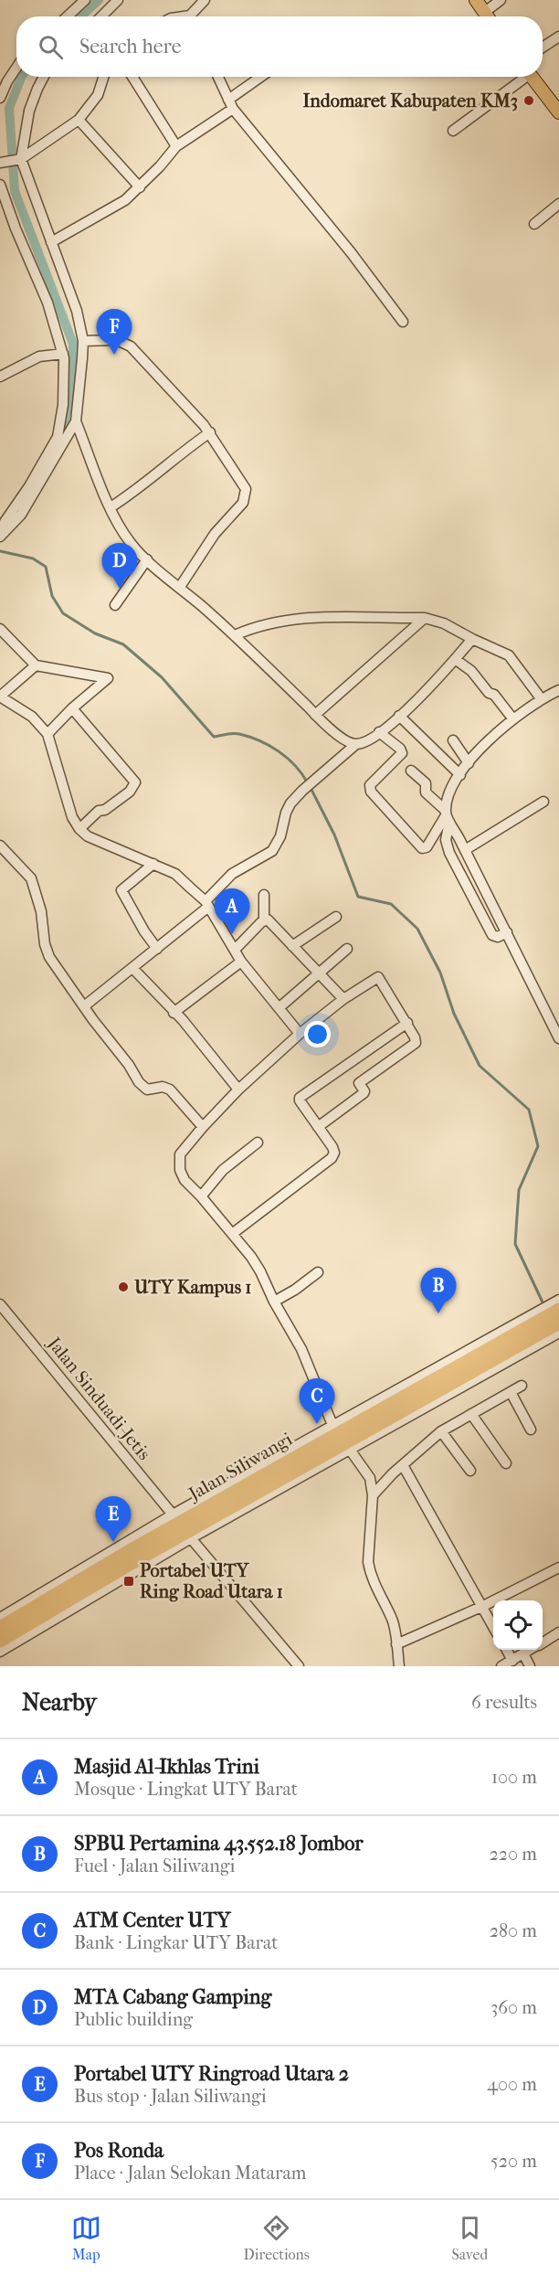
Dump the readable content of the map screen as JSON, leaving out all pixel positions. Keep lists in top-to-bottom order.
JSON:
{
  "streets": {
    "highway": ["Jalan Siliwangi"],
    "street": ["Jalan Sinduadi-Jetis"]
  },
  "places": {
    "other": ["Indomaret Kabupaten KM3", "UTY Kampus 1"],
    "transit": ["Portabel UTY Ring Road Utara 1"]
  },
  "page": {
    "search": "Search here",
    "pins": [
      "F",
      "D",
      "A",
      "B",
      "C",
      "E"
    ],
    "heading": ["Nearby", "6 results"],
    "list": [
      {
        "mark": "A",
        "name": "Masjid Al-Ikhlas Trini",
        "note": "Mosque · Lingkat UTY Barat",
        "value": "100 m"
      },
      {
        "mark": "B",
        "name": "SPBU Pertamina 43.552.18 Jombor",
        "note": "Fuel · Jalan Siliwangi",
        "value": "220 m"
      },
      {
        "mark": "C",
        "name": "ATM Center UTY",
        "note": "Bank · Lingkar UTY Barat",
        "value": "280 m"
      },
      {
        "mark": "D",
        "name": "MTA Cabang Gamping",
        "note": "Public building",
        "value": "360 m"
      },
      {
        "mark": "E",
        "name": "Portabel UTY Ringroad Utara 2",
        "note": "Bus stop · Jalan Siliwangi",
        "value": "400 m"
      },
      {
        "mark": "F",
        "name": "Pos Ronda",
        "note": "Place · Jalan Selokan Mataram",
        "value": "520 m"
      }
    ],
    "nav": ["Map", "Directions", "Saved"]
  }
}
